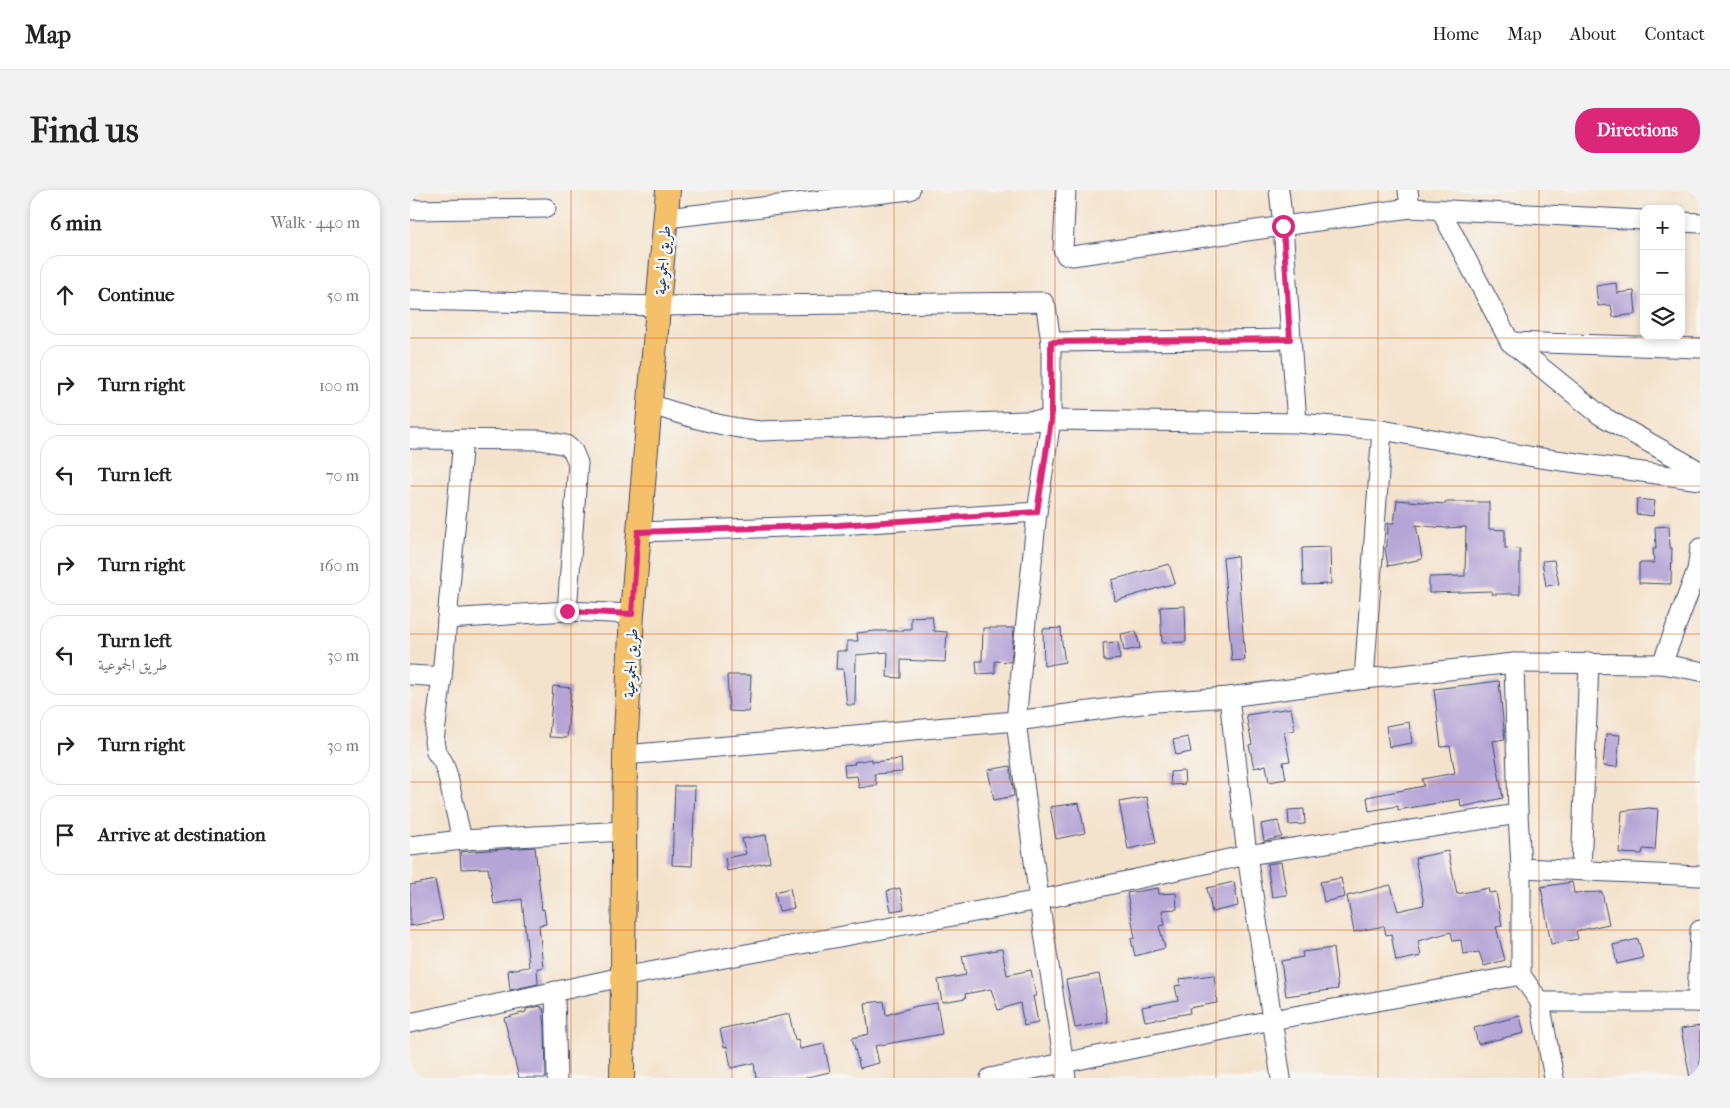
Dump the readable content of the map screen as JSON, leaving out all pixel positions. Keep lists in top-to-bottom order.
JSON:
{
  "streets": {
    "main road": ["طريق الجموعية"]
  },
  "page": {
    "header": "Map",
    "nav": [
      "Home",
      "Map",
      "About",
      "Contact"
    ],
    "buttons": "Directions",
    "title": "Find us",
    "heading": ["6 min", "Walk · 440 m"],
    "map_buttons": ["+", "−"],
    "list": [
      ["Continue", "50 m"],
      ["Turn right", "100 m"],
      ["Turn left", "70 m"],
      ["Turn right", "160 m"],
      ["Turn left", "طريق الجموعية", "30 m"],
      ["Turn right", "30 m"],
      "Arrive at destination"
    ]
  }
}
